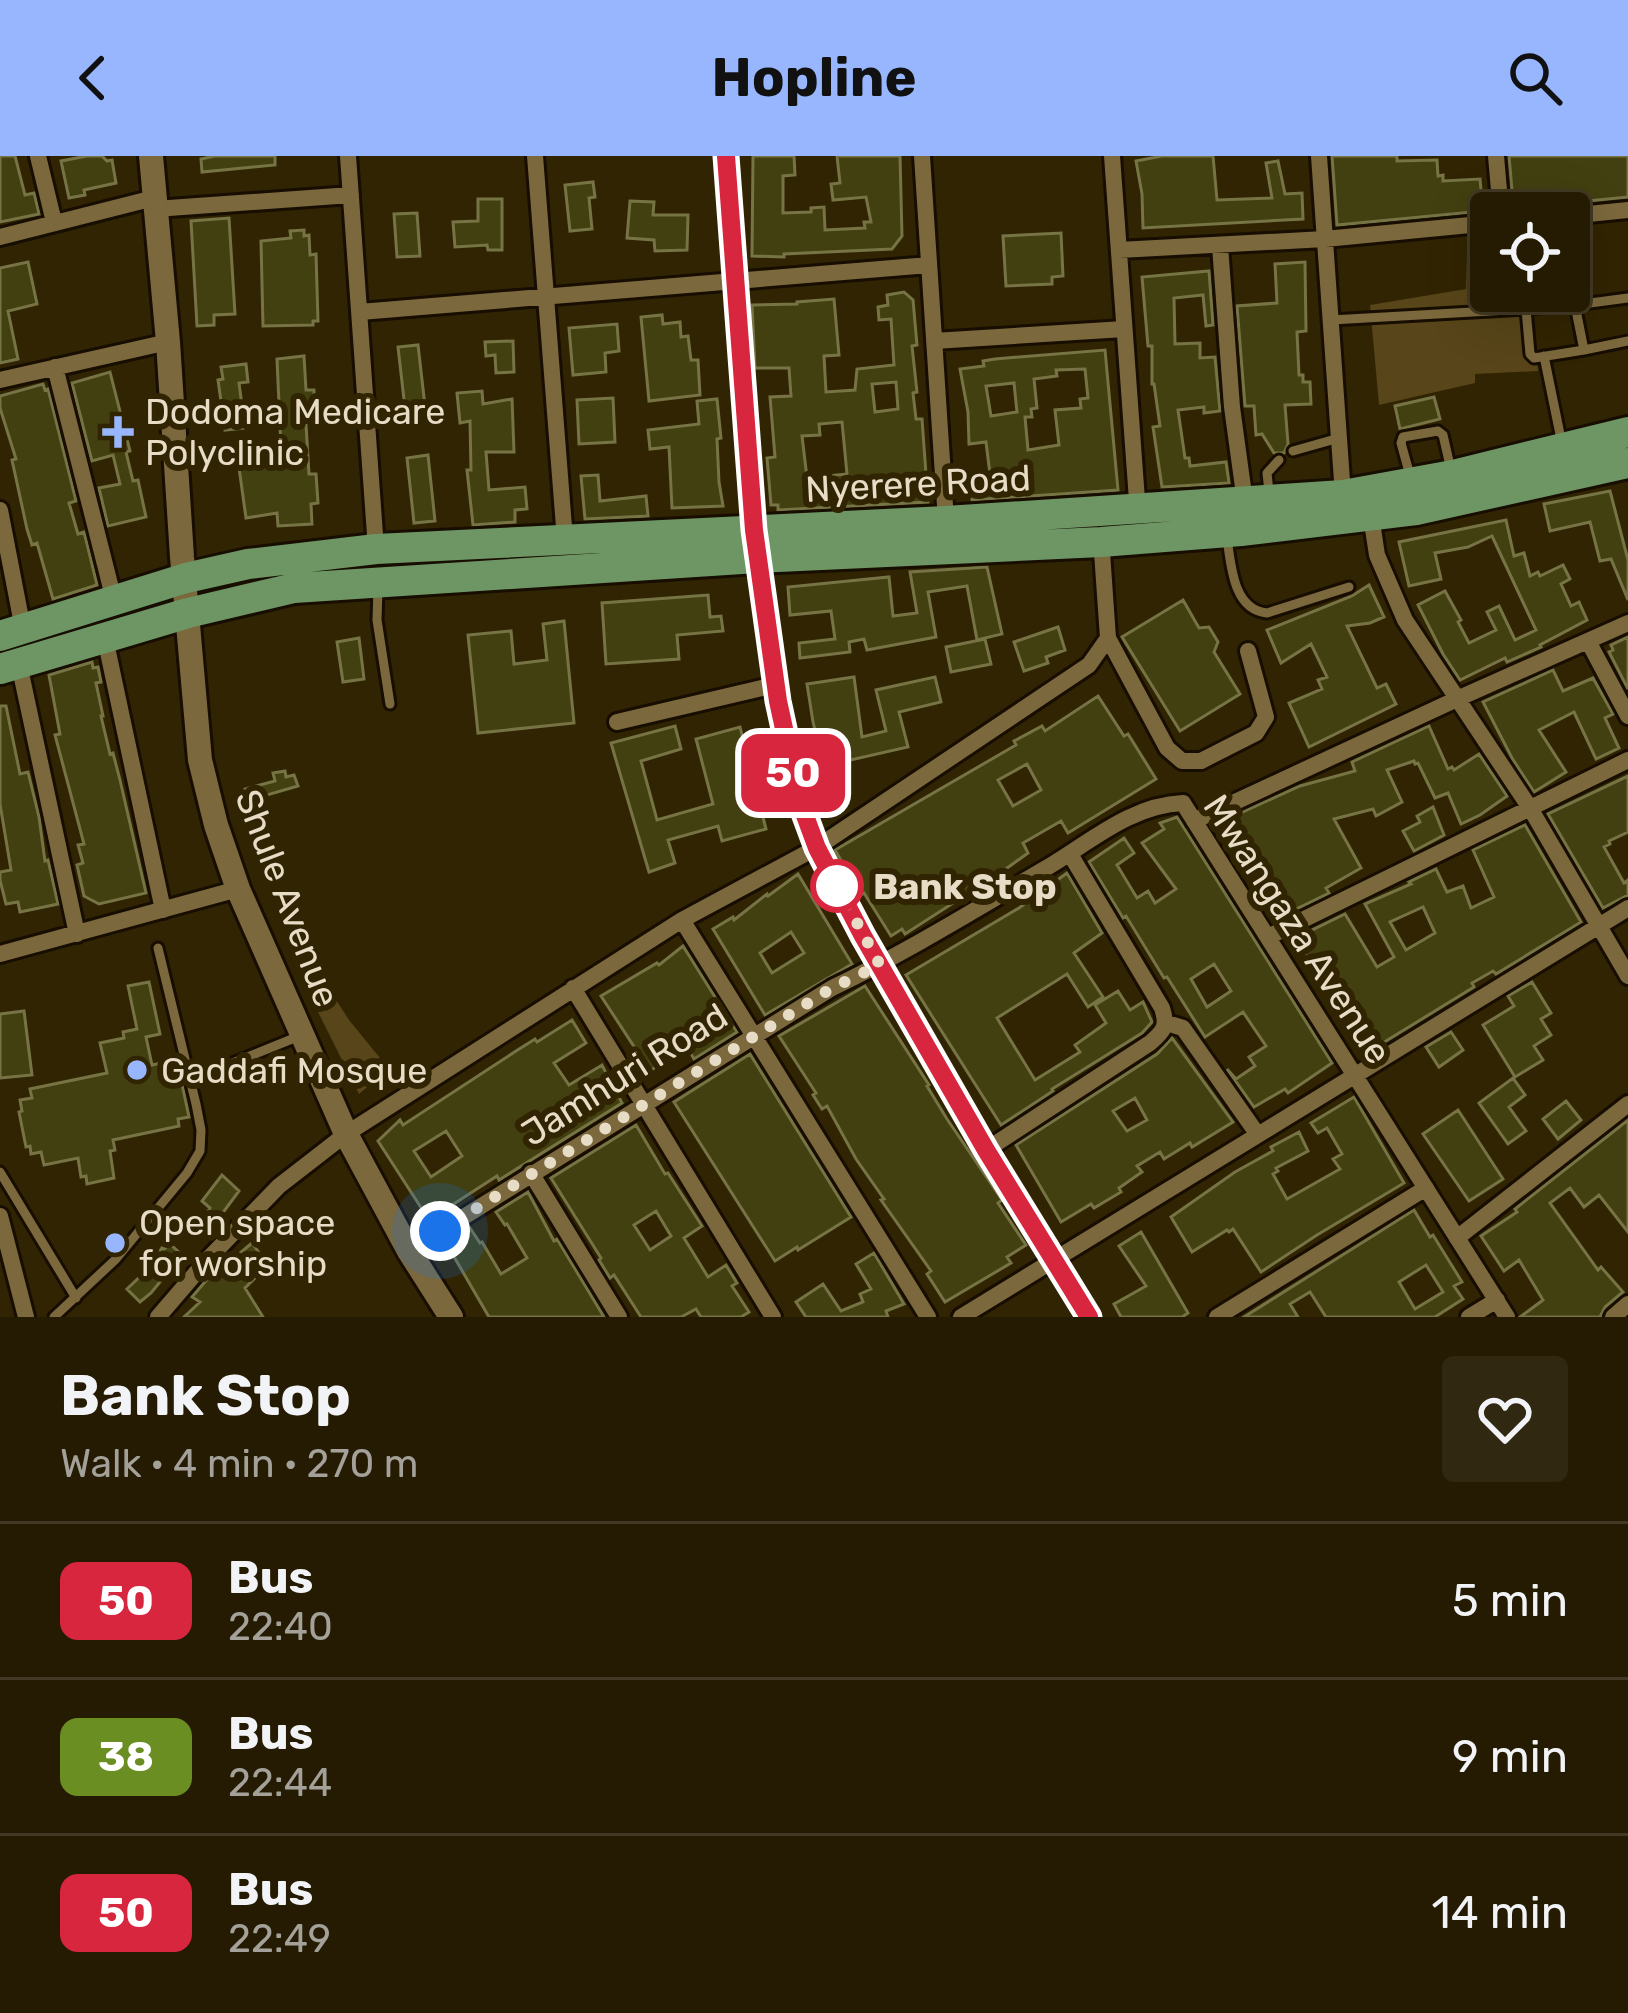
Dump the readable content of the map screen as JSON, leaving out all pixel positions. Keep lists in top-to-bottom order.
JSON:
{
  "streets": {
    "highway": ["Nyerere Road"],
    "main road": ["Shule Avenue"],
    "street": ["Mwangaza Avenue", "Jamhuri Road"]
  },
  "crossings": [
    ["Nyerere Road", "Shule Avenue"],
    ["Shule Avenue", "Jamhuri Road"],
    ["Mwangaza Avenue", "Jamhuri Road"]
  ],
  "places": {
    "health": ["Dodoma Medicare Polyclinic"],
    "other": ["Bank Stop", "Gaddafi Mosque", "Open space for worship"]
  },
  "lines": ["bus line 50"],
  "page": {
    "header": "Hopline",
    "on_map": "50",
    "heading": ["Bank Stop", "Walk · 4 min · 270 m"],
    "list": [
      {
        "mark": "50",
        "name": "Bus",
        "note": "22:40",
        "value": "5 min"
      },
      {
        "mark": "38",
        "name": "Bus",
        "note": "22:44",
        "value": "9 min"
      },
      {
        "mark": "50",
        "name": "Bus",
        "note": "22:49",
        "value": "14 min"
      }
    ]
  }
}
